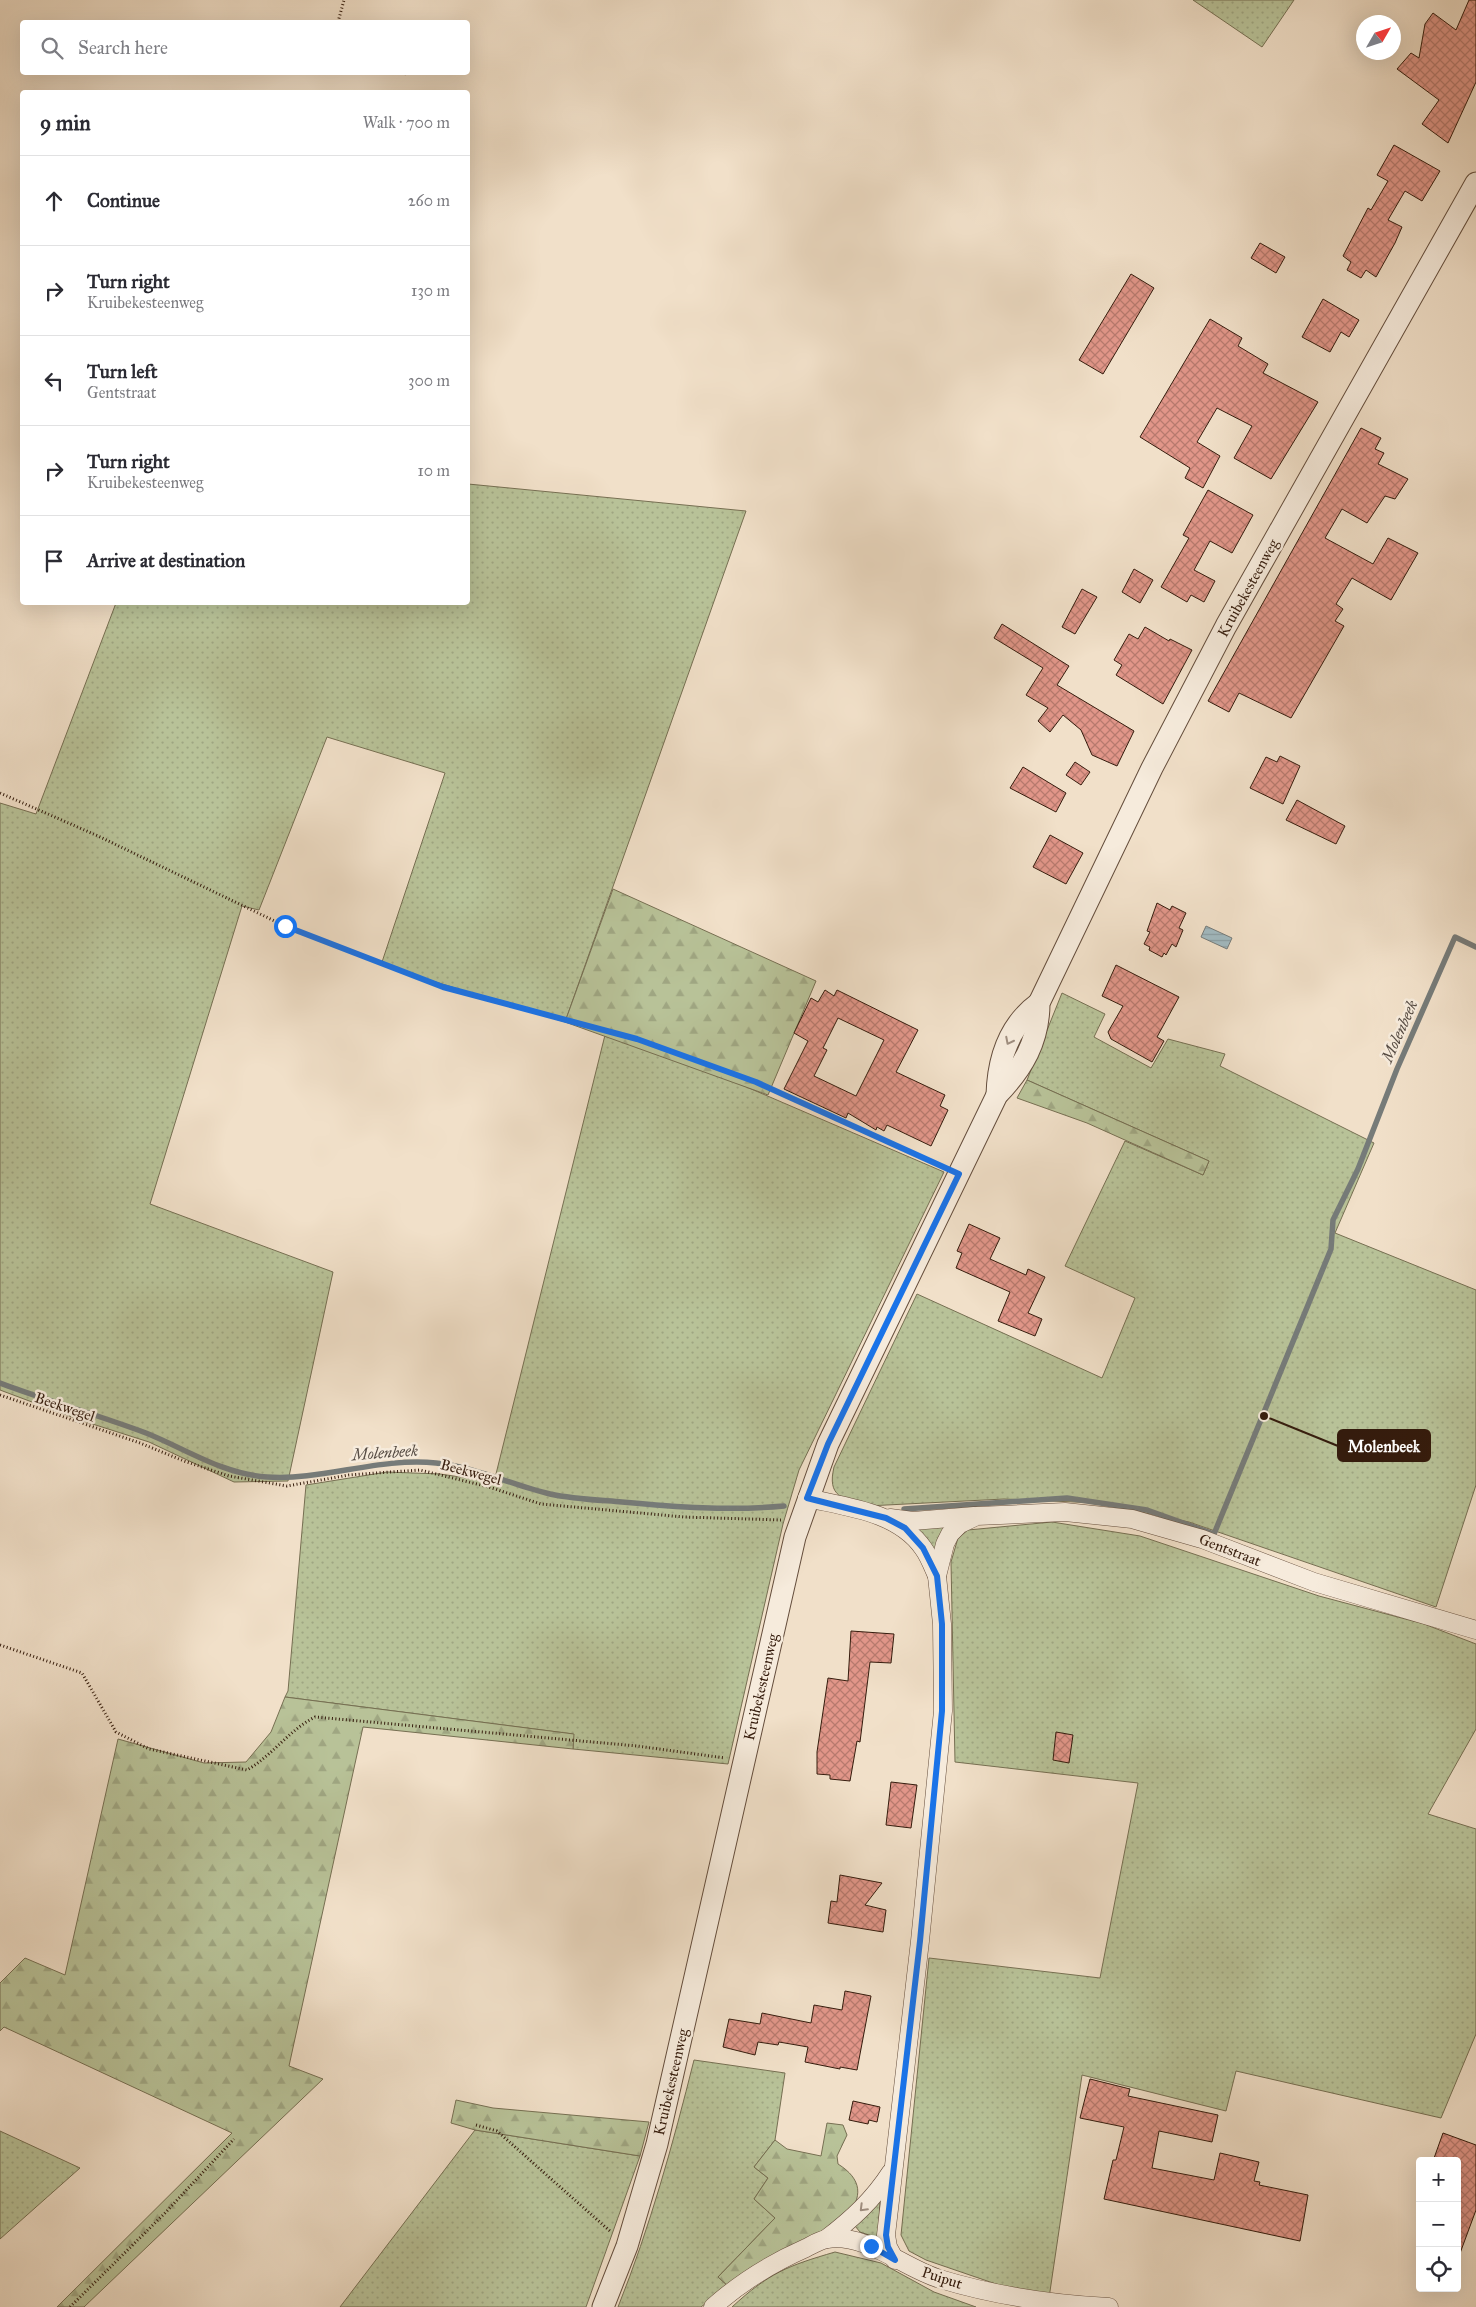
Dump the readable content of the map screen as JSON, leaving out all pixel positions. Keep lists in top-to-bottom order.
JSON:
{
  "streets": {
    "street": ["Kruibekesteenweg", "Gentstraat", "Puiput"],
    "path": ["Beekwegel"]
  },
  "crossings": [
    ["Kruibekesteenweg", "Beekwegel"],
    ["Kruibekesteenweg", "Gentstraat"],
    ["Gentstraat", "Puiput"]
  ],
  "water": ["Molenbeek"],
  "places": ["Molenbeek"],
  "north": "top right",
  "page": {
    "search": "Search here",
    "heading": ["9 min", "Walk · 700 m"],
    "list": [
      ["Continue", "260 m"],
      ["Turn right", "Kruibekesteenweg", "130 m"],
      ["Turn left", "Gentstraat", "300 m"],
      ["Turn right", "Kruibekesteenweg", "10 m"],
      "Arrive at destination"
    ],
    "map_buttons": ["+", "−"]
  }
}
